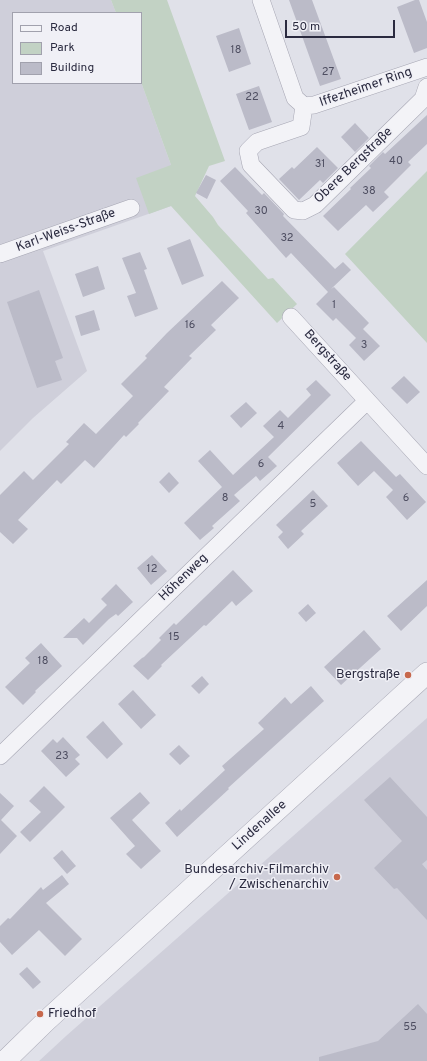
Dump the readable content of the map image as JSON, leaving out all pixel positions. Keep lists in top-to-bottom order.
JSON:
{
  "streets": {
    "street": [
      "Iffezheimer Ring",
      "Obere Bergstraße",
      "Karl-Weiss-Straße",
      "Bergstraße",
      "Höhenweg",
      "Lindenallee"
    ]
  },
  "crossings": [
    ["Iffezheimer Ring", "Obere Bergstraße"],
    ["Bergstraße", "Höhenweg"]
  ],
  "places": ["Bergstraße", "Bundesarchiv-Filmarchiv / Zwischenarchiv", "Friedhof"],
  "house_numbers": [
    "18",
    "27",
    "22",
    "40",
    "31",
    "38",
    "30",
    "32",
    "1",
    "16",
    "3",
    "4",
    "6",
    "8",
    "6",
    "5",
    "12",
    "15",
    "18",
    "23",
    "55"
  ],
  "legend": ["Road", "Park", "Building"],
  "scale_bar": "50 m"
}
